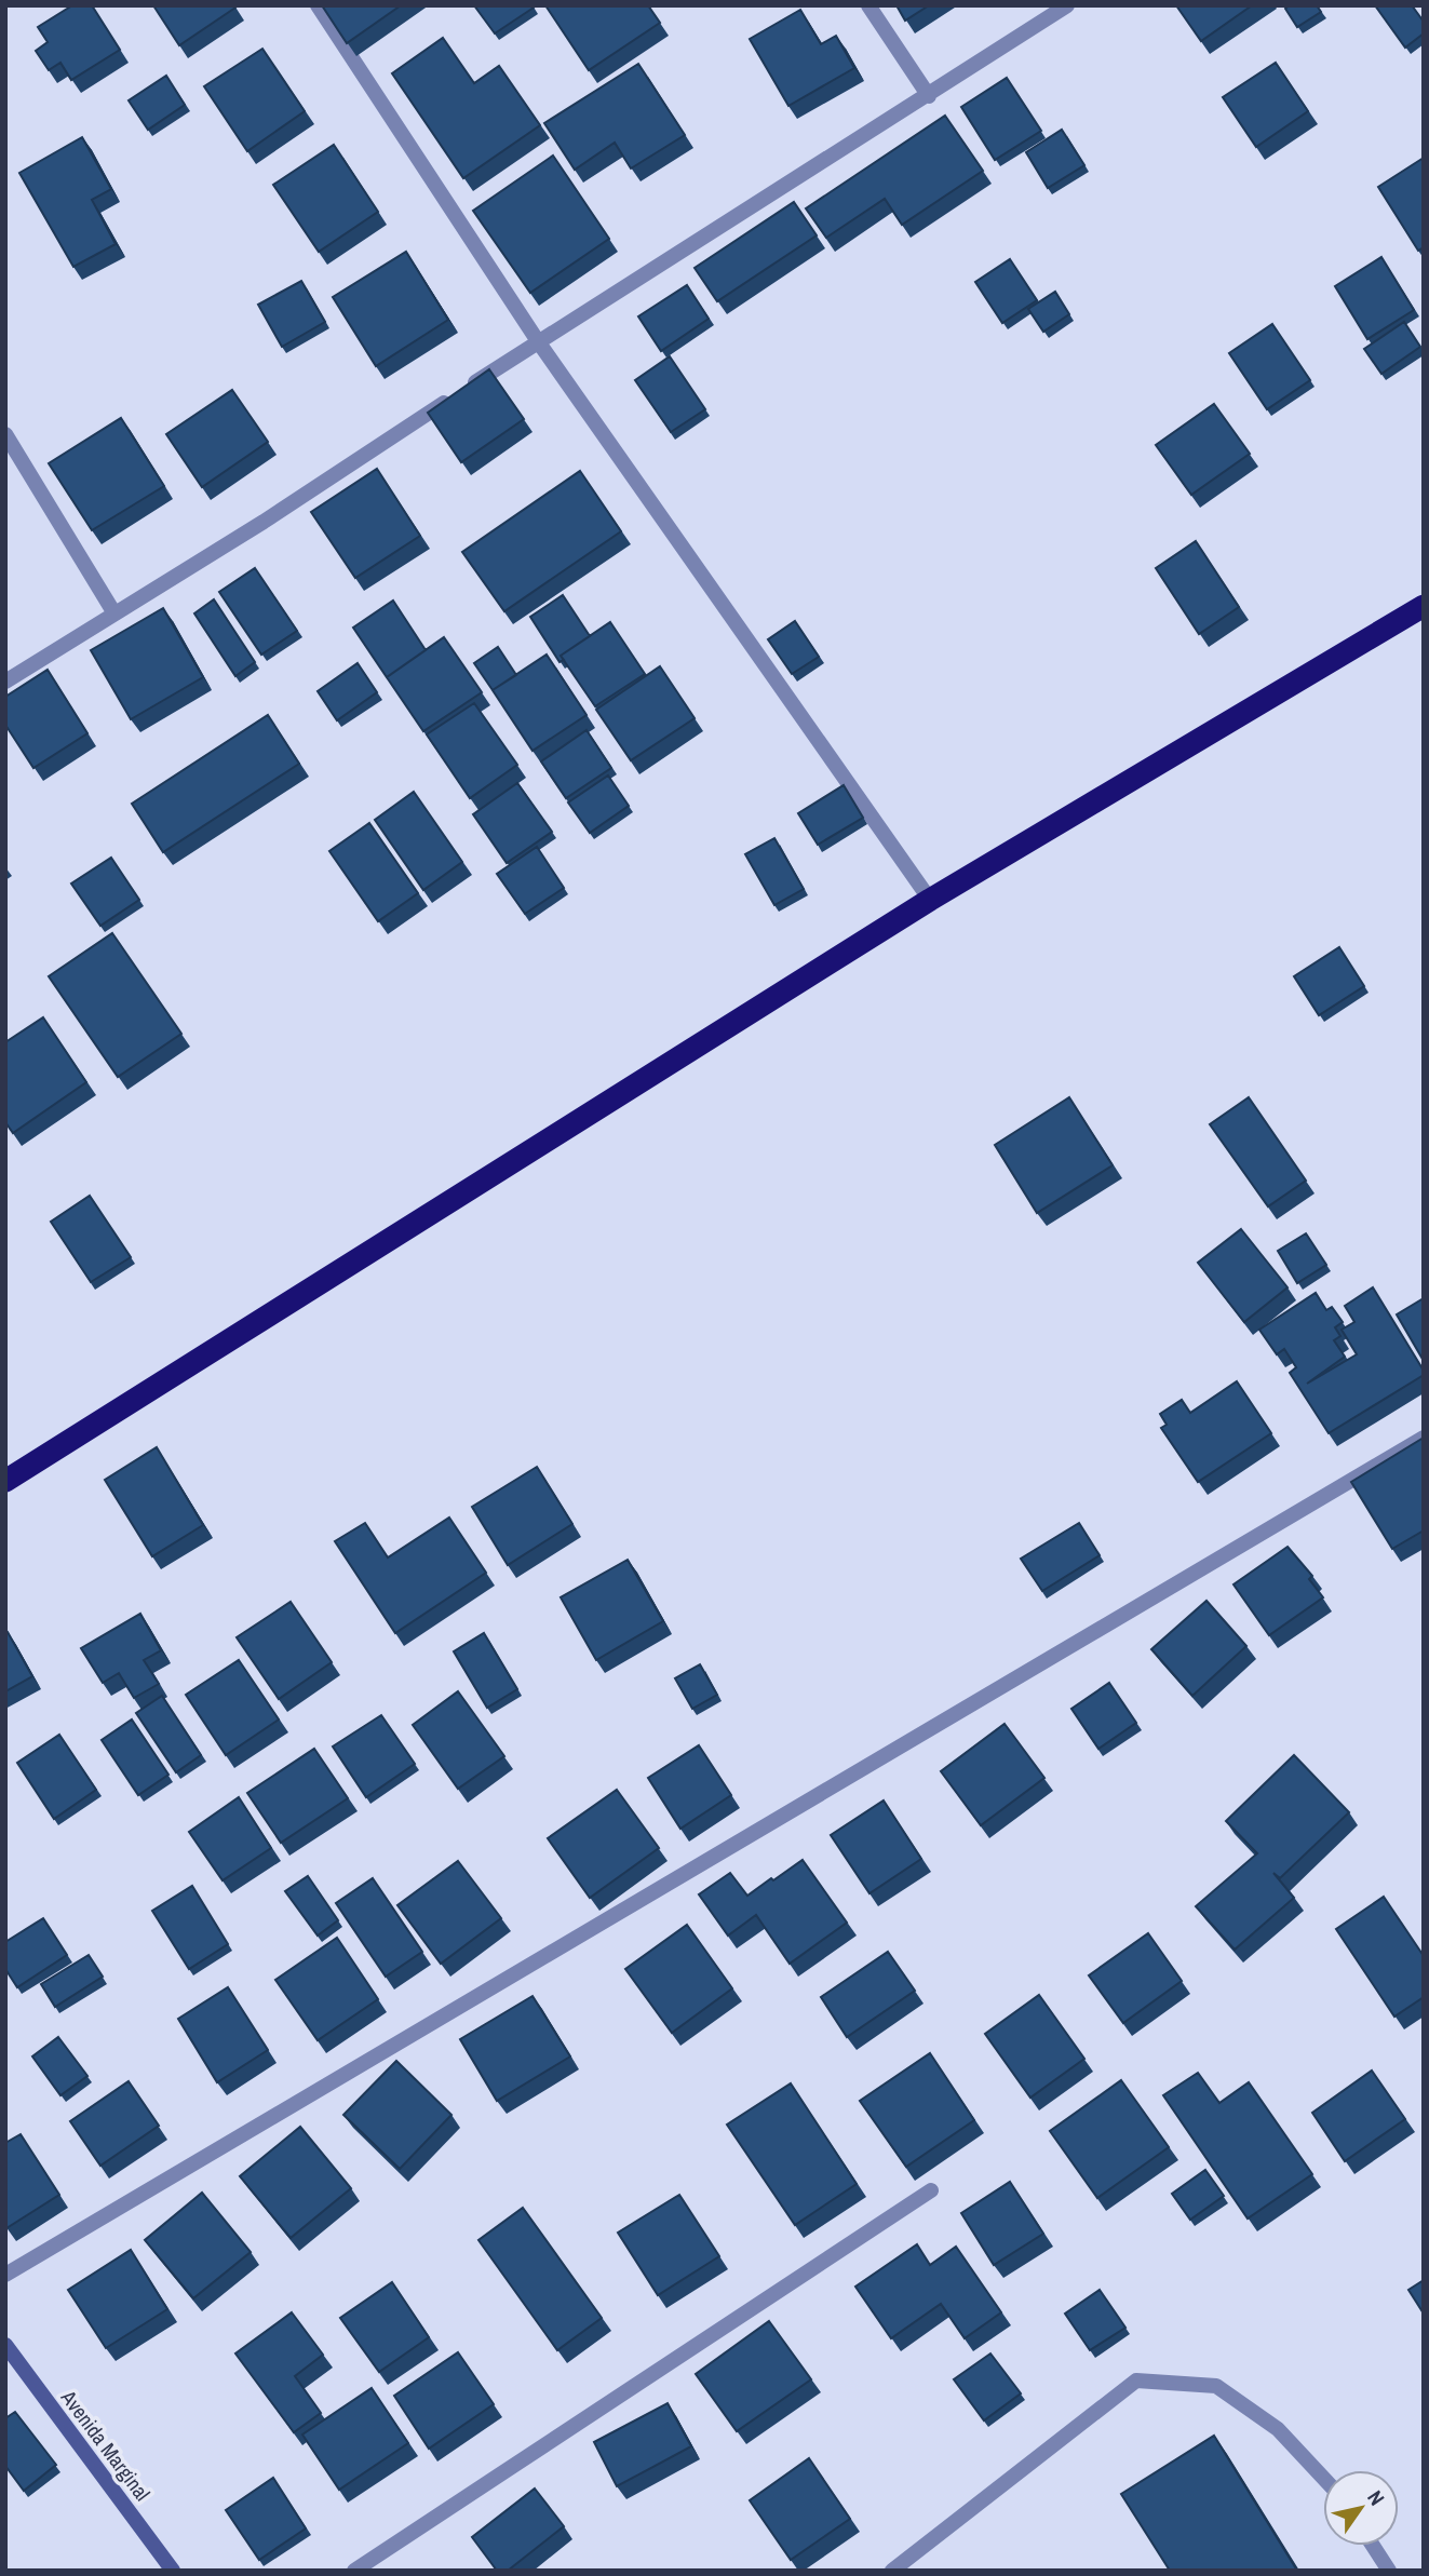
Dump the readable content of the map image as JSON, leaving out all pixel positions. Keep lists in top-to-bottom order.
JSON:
{
  "streets": {
    "street": ["Avenida Marginal"]
  },
  "north": "top right"
}
